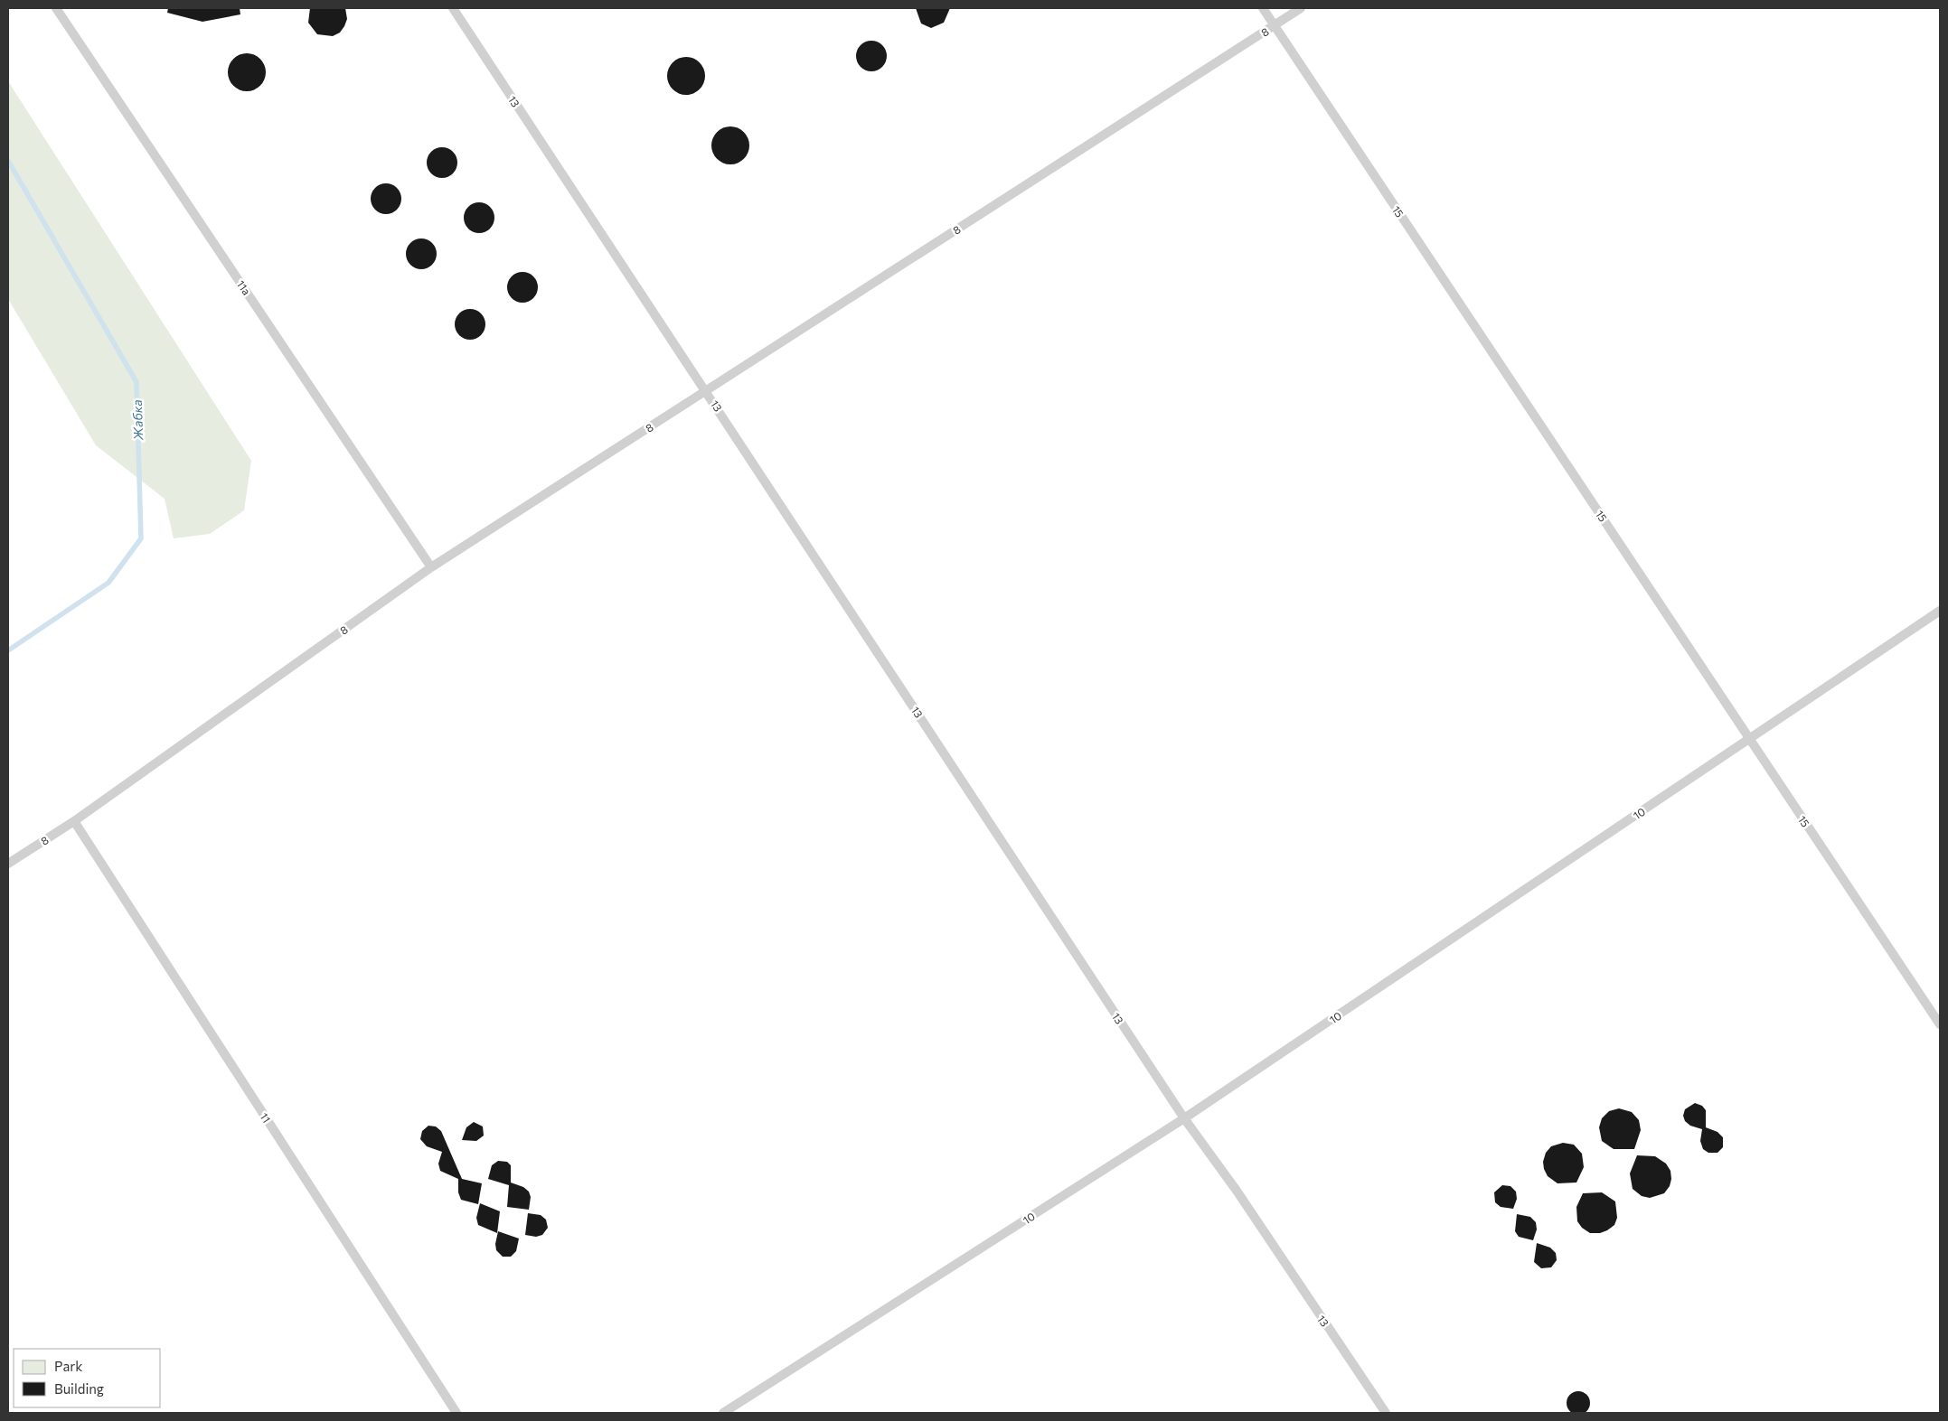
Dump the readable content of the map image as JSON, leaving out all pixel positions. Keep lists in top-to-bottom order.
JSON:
{
  "streets": {
    "lane": [
      "8",
      "13",
      "15",
      "11a",
      "10",
      "11"
    ]
  },
  "crossings": [
    ["8", "13"],
    ["8", "15"],
    ["8", "11a"],
    ["8", "11"],
    ["13", "10"],
    ["15", "10"]
  ],
  "water": ["Жабка"],
  "legend": ["Park", "Building"]
}
